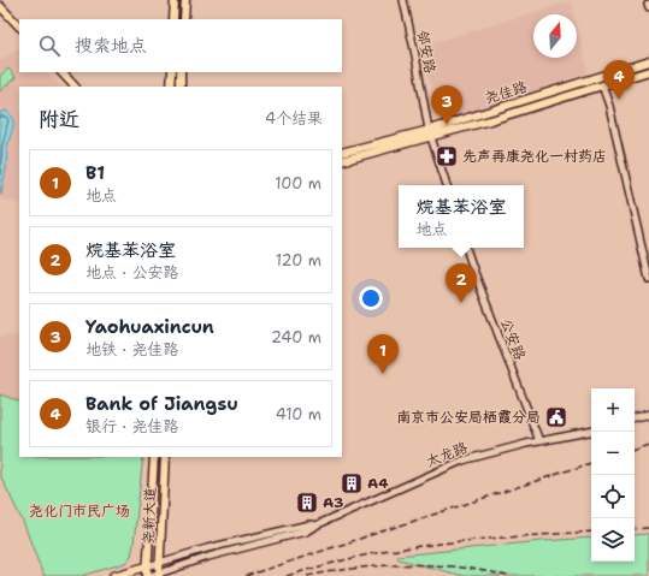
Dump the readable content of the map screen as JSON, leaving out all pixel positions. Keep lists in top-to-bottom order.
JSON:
{
  "streets": {
    "main road": ["尧佳路", "太龙路", "尧新大道"],
    "street": ["邻安路", "公安路"]
  },
  "crossings": [
    ["邻安路", "尧佳路"],
    ["公安路", "太龙路"],
    ["太龙路", "尧新大道"]
  ],
  "parks": ["尧化门市民广场"],
  "places": {
    "pharmacy": ["先声再康尧化一村药店"],
    "public building": ["南京市公安局栖霞分局"],
    "building": ["A4", "A3"]
  },
  "north": "top",
  "page": {
    "search": "搜索地点",
    "pins": [
      "4",
      "3",
      "2",
      "1"
    ],
    "heading": ["附近", "4个结果"],
    "list": [
      {
        "mark": "1",
        "name": "B1",
        "note": "地点",
        "value": "100 m"
      },
      {
        "mark": "2",
        "name": "烷基苯浴室",
        "note": "地点 · 公安路",
        "value": "120 m"
      },
      {
        "mark": "3",
        "name": "Yaohuaxincun",
        "note": "地铁 · 尧佳路",
        "value": "240 m"
      },
      {
        "mark": "4",
        "name": "Bank of Jiangsu",
        "note": "银行 · 尧佳路",
        "value": "410 m"
      }
    ],
    "popup": ["烷基苯浴室", "地点"],
    "map_buttons": ["+", "−"]
  }
}
